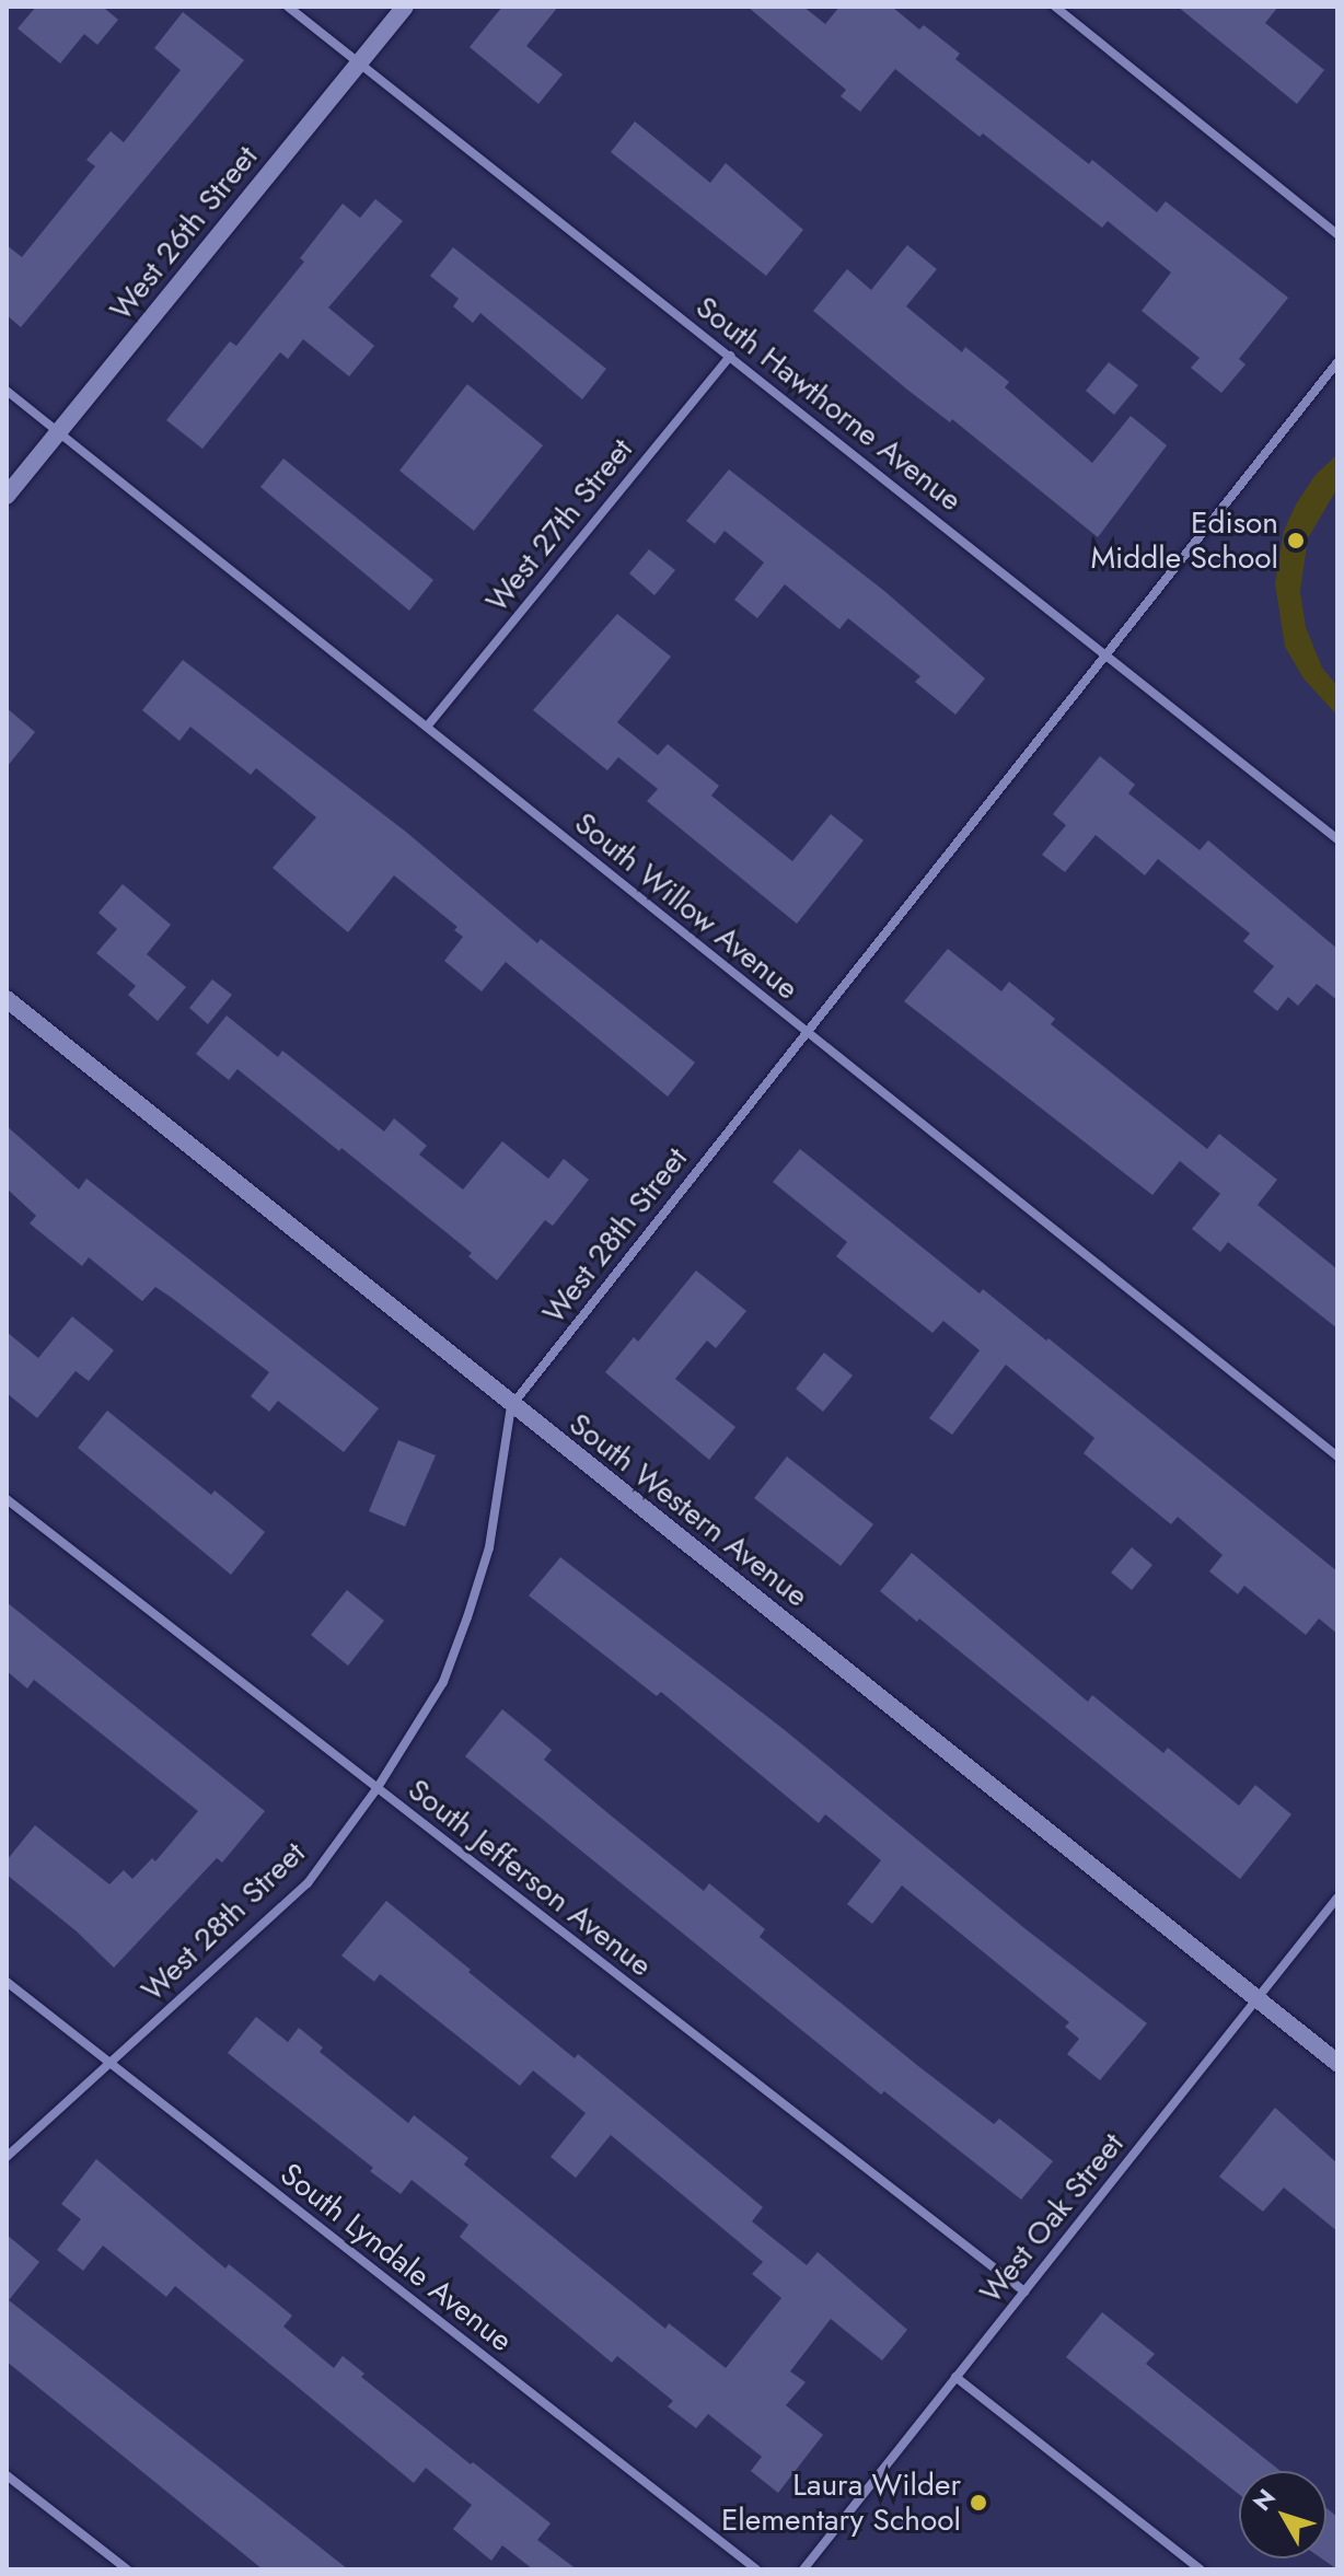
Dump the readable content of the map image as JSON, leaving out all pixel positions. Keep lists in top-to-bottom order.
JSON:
{
  "streets": {
    "street": [
      "West 26th Street",
      "South Hawthorne Avenue",
      "West 27th Street",
      "South Willow Avenue",
      "West 28th Street",
      "South Western Avenue",
      "South Jefferson Avenue",
      "West Oak Street",
      "South Lyndale Avenue"
    ]
  },
  "crossings": [
    ["West 26th Street", "South Hawthorne Avenue"],
    ["West 26th Street", "South Willow Avenue"],
    ["South Hawthorne Avenue", "West 27th Street"],
    ["South Hawthorne Avenue", "West 28th Street"],
    ["West 27th Street", "South Willow Avenue"],
    ["South Willow Avenue", "West 28th Street"],
    ["West 28th Street", "South Western Avenue"],
    ["West 28th Street", "South Jefferson Avenue"],
    ["West 28th Street", "South Lyndale Avenue"],
    ["South Western Avenue", "West Oak Street"],
    ["South Jefferson Avenue", "West Oak Street"]
  ],
  "places": ["Edison Middle School", "Laura Wilder Elementary School"],
  "north": "top left"
}
